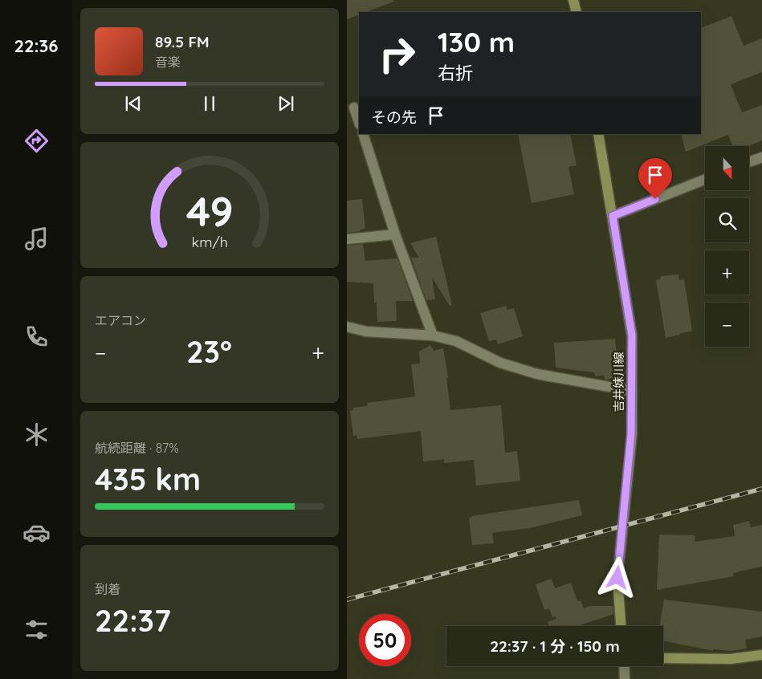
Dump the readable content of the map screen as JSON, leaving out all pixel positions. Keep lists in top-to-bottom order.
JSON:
{
  "streets": {
    "main road": ["吉井妹川線"]
  },
  "north": "bottom",
  "page": {
    "tabs": "22:36",
    "turn": ["130 m", "右折"],
    "song": ["89.5 FM", "音楽"],
    "then": "その先",
    "map_buttons": ["+", "−"],
    "tile": [
      "エアコン",
      ["航続距離 · 87%", "435 km"],
      ["到着", "22:37"]
    ],
    "heat": ["−", "23°", "+"],
    "limit": "50",
    "trip": "22:37 · 1 分 · 150 m",
    "gauge": ["49", "km/h"]
  }
}
